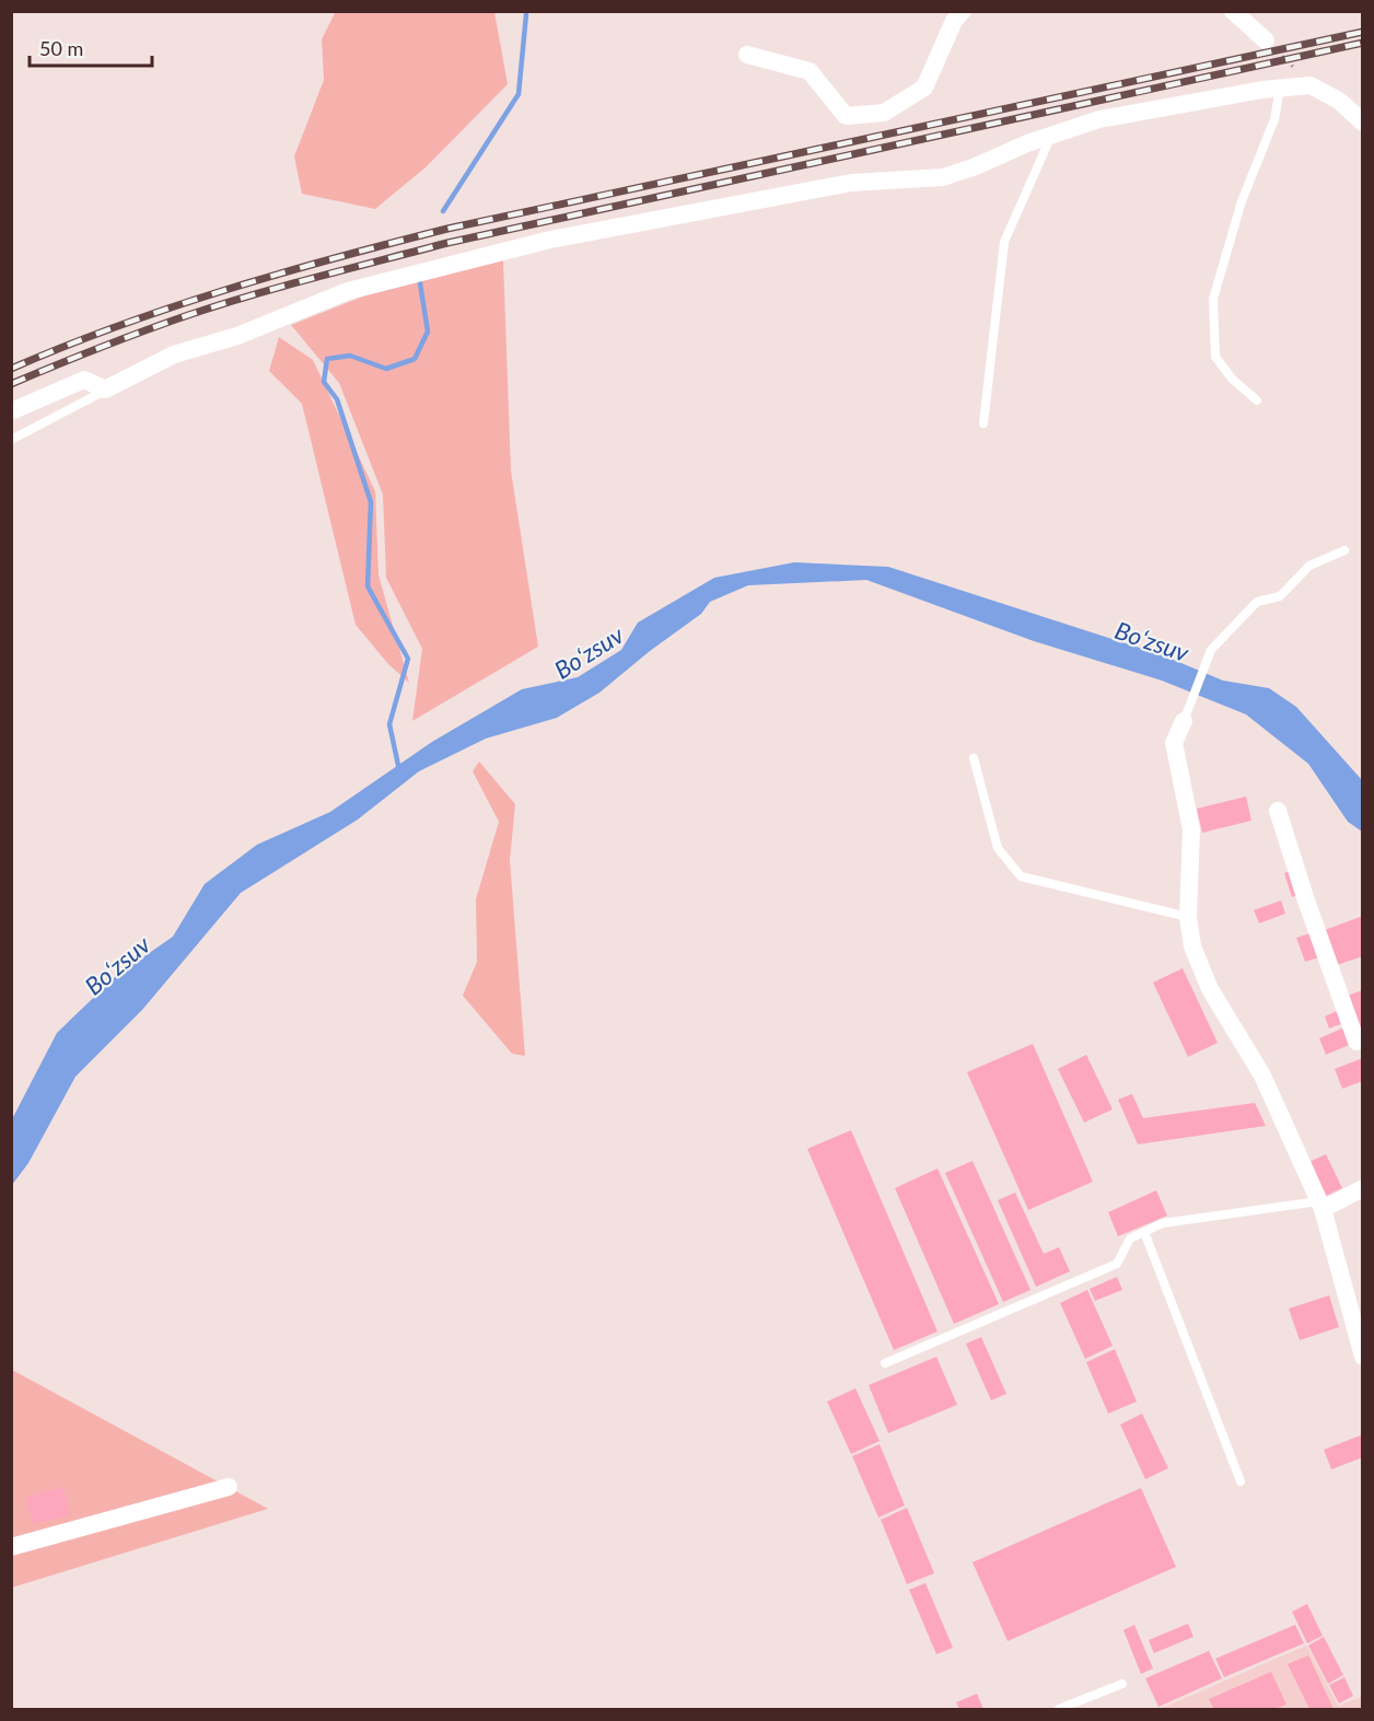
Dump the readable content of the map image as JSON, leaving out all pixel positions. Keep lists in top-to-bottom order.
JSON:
{
  "water": ["Boʻzsuv"],
  "scale_bar": "50 m"
}
